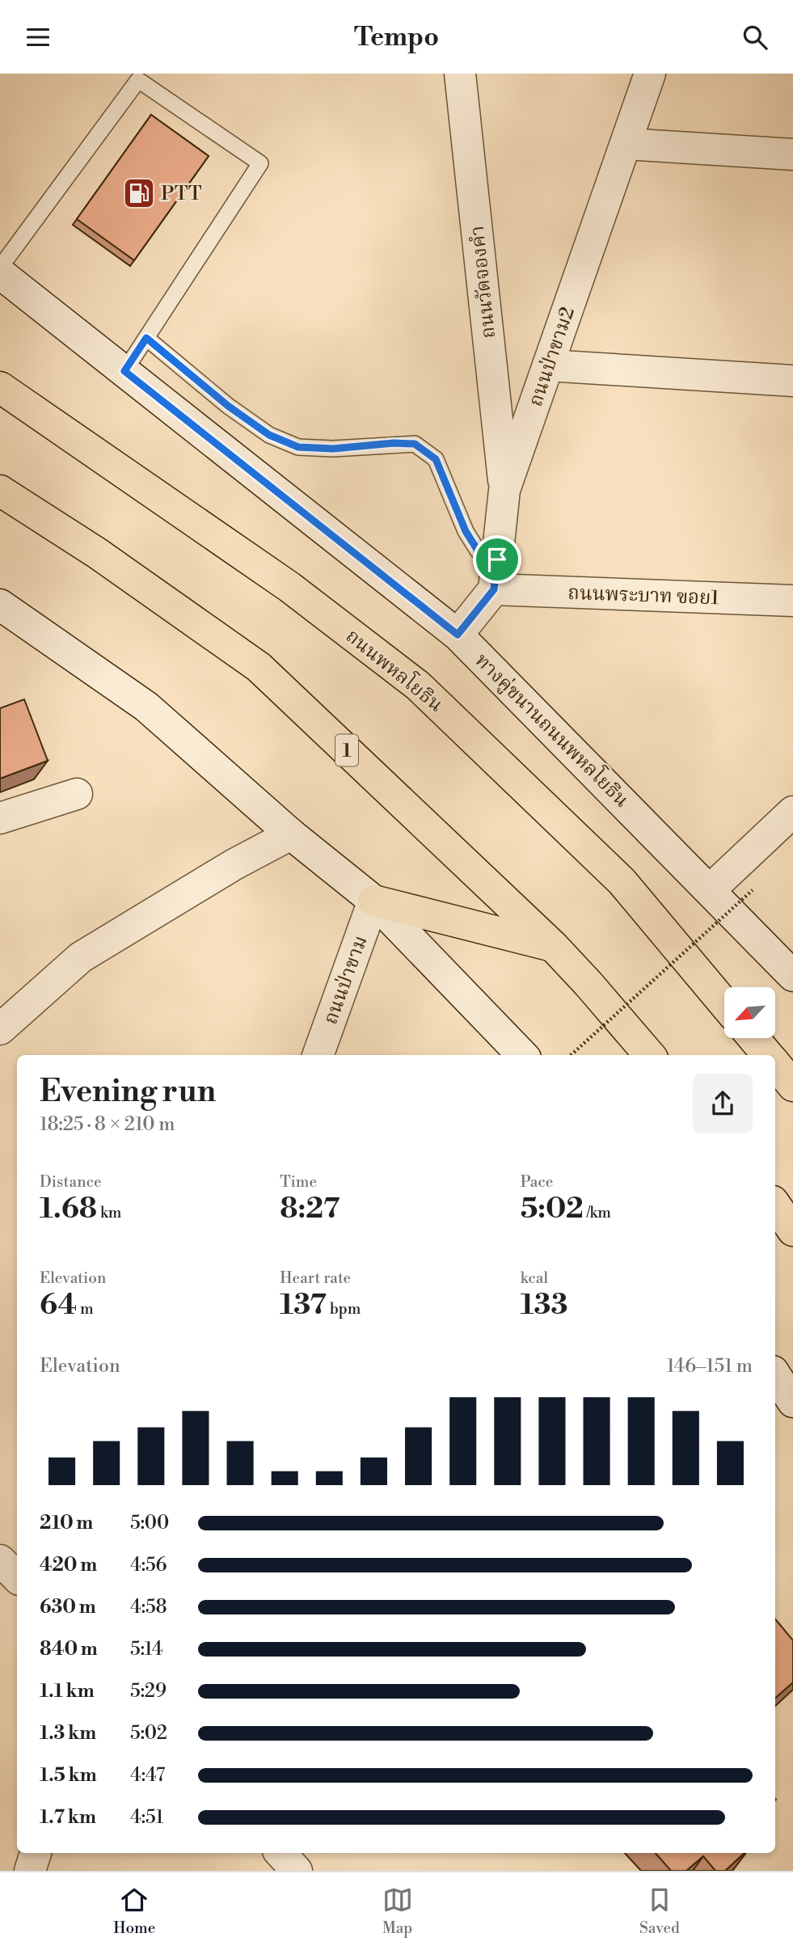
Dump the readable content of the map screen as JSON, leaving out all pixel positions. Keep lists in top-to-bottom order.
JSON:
{
  "streets": {
    "highway": ["ถนนพหลโยธิน", "1"],
    "street": [
      "ถนนวัดจองคำ",
      "ถนนป่าขาม2",
      "ถนนพระบาท ฃอย1",
      "ทางคู่ขนานถนนพหลโยธิน",
      "ถนนป่าขาม"
    ]
  },
  "crossings": [
    ["ถนนวัดจองคำ", "ถนนป่าขาม2"],
    ["ถนนป่าขาม2", "ถนนพระบาท ฃอย1"]
  ],
  "places": {
    "fuel station": ["PTT"]
  },
  "north": "bottom left",
  "page": {
    "header": "Tempo",
    "heading": ["Evening run", "18:25 · 8 × 210 m"],
    "stats": [
      ["Distance", "1.68 km"],
      ["Time", "8:27"],
      ["Pace", "5:02 /km"],
      ["Elevation", "64 m"],
      ["Heart rate", "137 bpm"],
      ["kcal", "133"]
    ],
    "chart": ["Elevation", "146–151 m"],
    "list": [
      {
        "name": "210 m",
        "note": "5:00"
      },
      {
        "name": "420 m",
        "note": "4:56"
      },
      {
        "name": "630 m",
        "note": "4:58"
      },
      {
        "name": "840 m",
        "note": "5:14"
      },
      {
        "name": "1.1 km",
        "note": "5:29"
      },
      {
        "name": "1.3 km",
        "note": "5:02"
      },
      {
        "name": "1.5 km",
        "note": "4:47"
      },
      {
        "name": "1.7 km",
        "note": "4:51"
      }
    ],
    "tabs": ["Home", "Map", "Saved"]
  }
}
